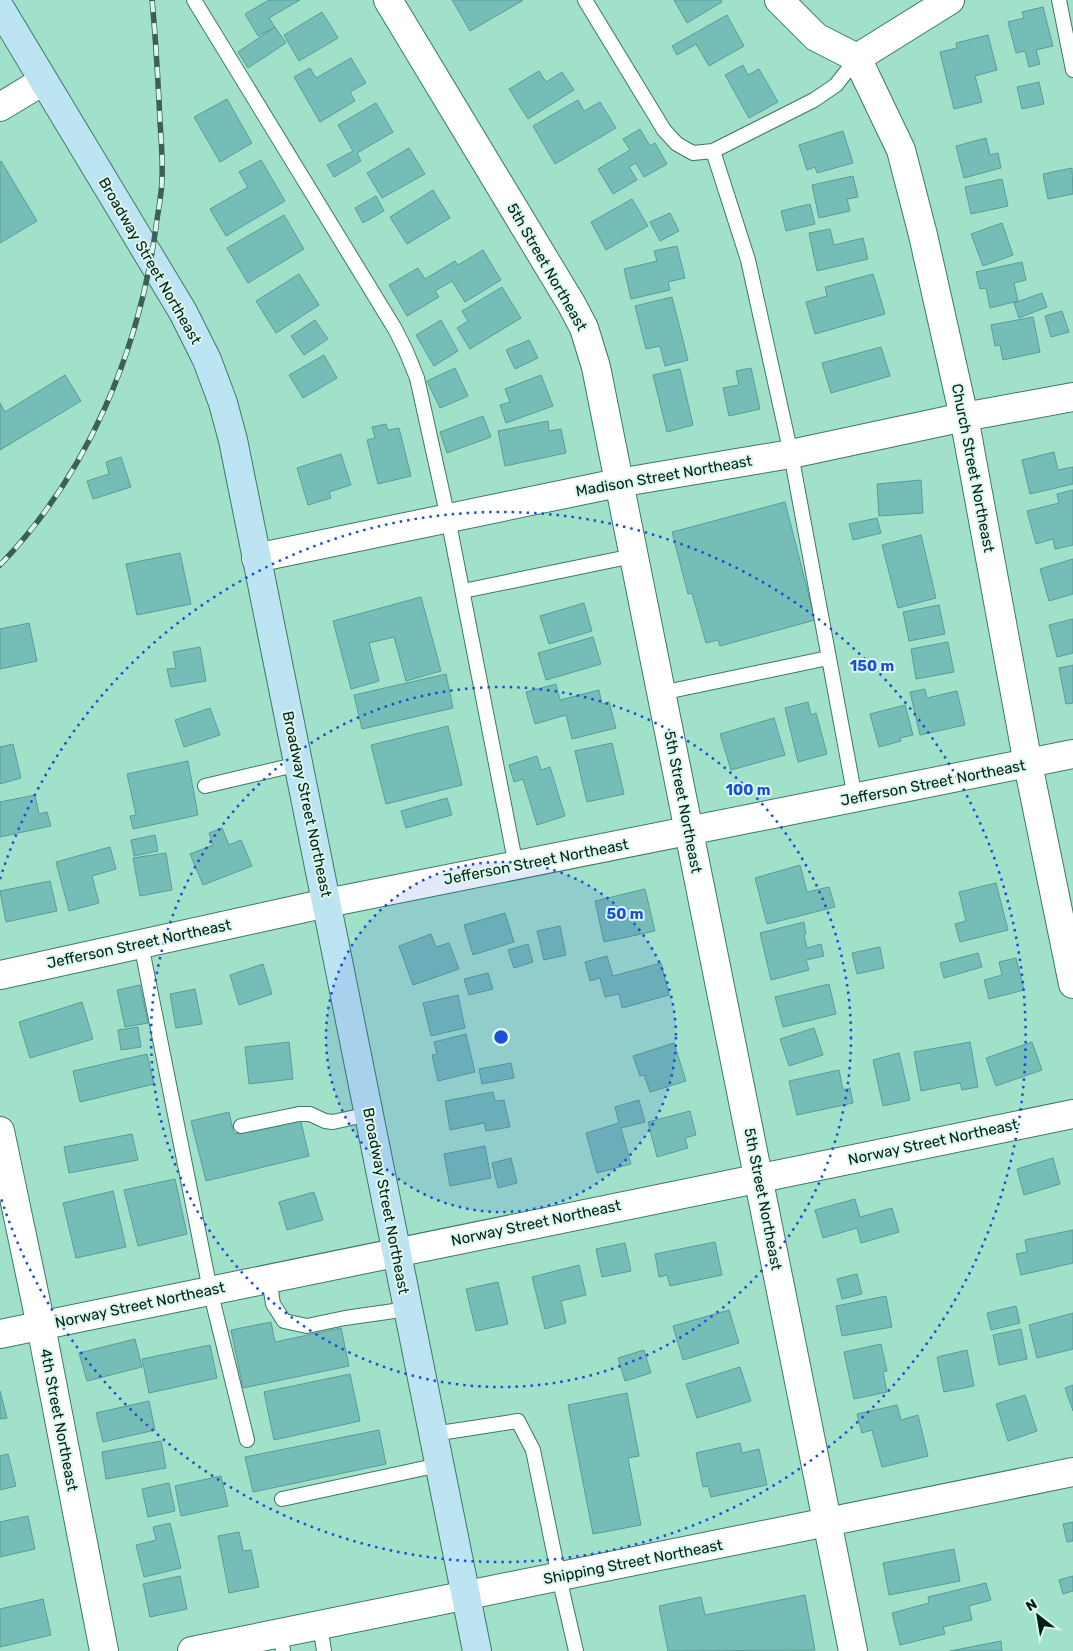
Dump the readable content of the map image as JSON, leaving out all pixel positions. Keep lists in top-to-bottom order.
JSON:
{
  "streets": {
    "main road": ["Broadway Street Northeast"],
    "street": [
      "5th Street Northeast",
      "Church Street Northeast",
      "Madison Street Northeast",
      "Jefferson Street Northeast",
      "Norway Street Northeast",
      "4th Street Northeast",
      "Shipping Street Northeast"
    ]
  },
  "crossings": [
    ["Broadway Street Northeast", "Madison Street Northeast"],
    ["Broadway Street Northeast", "Jefferson Street Northeast"],
    ["Broadway Street Northeast", "Norway Street Northeast"],
    ["Broadway Street Northeast", "Shipping Street Northeast"],
    ["5th Street Northeast", "Madison Street Northeast"],
    ["5th Street Northeast", "Jefferson Street Northeast"],
    ["5th Street Northeast", "Norway Street Northeast"],
    ["5th Street Northeast", "Shipping Street Northeast"],
    ["Church Street Northeast", "Madison Street Northeast"],
    ["Church Street Northeast", "Jefferson Street Northeast"],
    ["Norway Street Northeast", "4th Street Northeast"]
  ],
  "north": "top left",
  "rings": ["150 m", "100 m", "50 m"]
}
